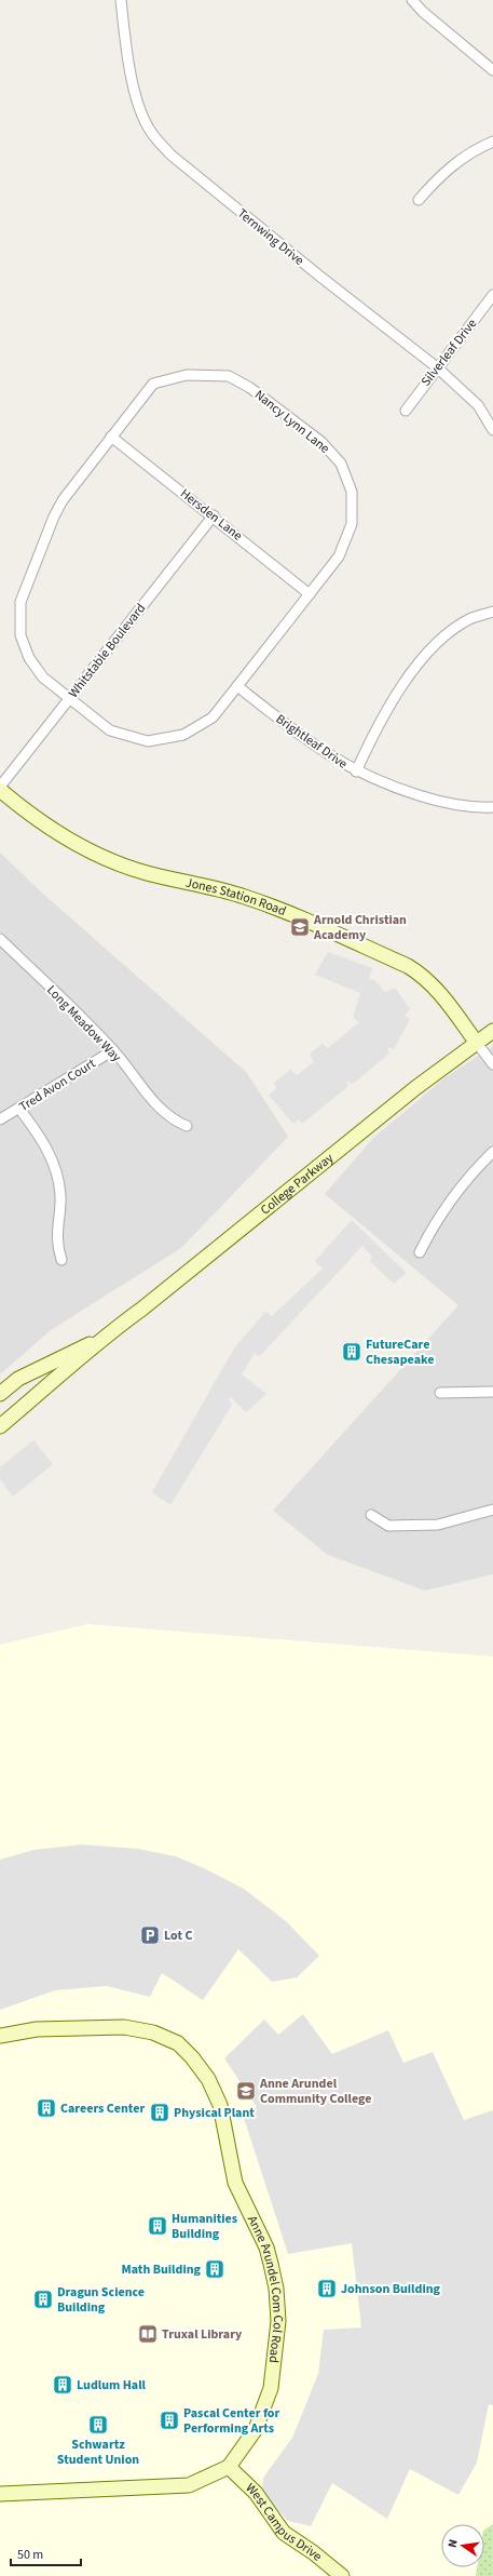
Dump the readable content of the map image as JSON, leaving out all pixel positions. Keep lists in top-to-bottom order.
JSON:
{
  "streets": {
    "street": [
      "Ternwing Drive",
      "Silverleaf Drive",
      "Nancy Lynn Lane",
      "Hersden Lane",
      "Whitstable Boulevard",
      "Brightleaf Drive",
      "Jones Station Road",
      "Long Meadow Way",
      "Tred Avon Court",
      "College Parkway",
      "Anne Arundel Com Col Road",
      "West Campus Drive"
    ]
  },
  "crossings": [
    ["Ternwing Drive", "Silverleaf Drive"],
    ["Nancy Lynn Lane", "Hersden Lane"],
    ["Nancy Lynn Lane", "Whitstable Boulevard"],
    ["Nancy Lynn Lane", "Brightleaf Drive"],
    ["Hersden Lane", "Whitstable Boulevard"],
    ["Jones Station Road", "College Parkway"],
    ["Long Meadow Way", "Tred Avon Court"],
    ["Anne Arundel Com Col Road", "West Campus Drive"]
  ],
  "places": {
    "school or university": ["Arnold Christian Academy", "Anne Arundel Community College"],
    "building": [
      "FutureCare Chesapeake",
      "Careers Center",
      "Physical Plant",
      "Humanities Building",
      "Math Building",
      "Johnson Building",
      "Dragun Science Building",
      "Ludlum Hall",
      "Pascal Center for Performing Arts",
      "Schwartz Student Union"
    ],
    "parking": ["Lot C"],
    "library": ["Truxal Library"]
  },
  "scale_bar": "50 m",
  "north": "left"
}
